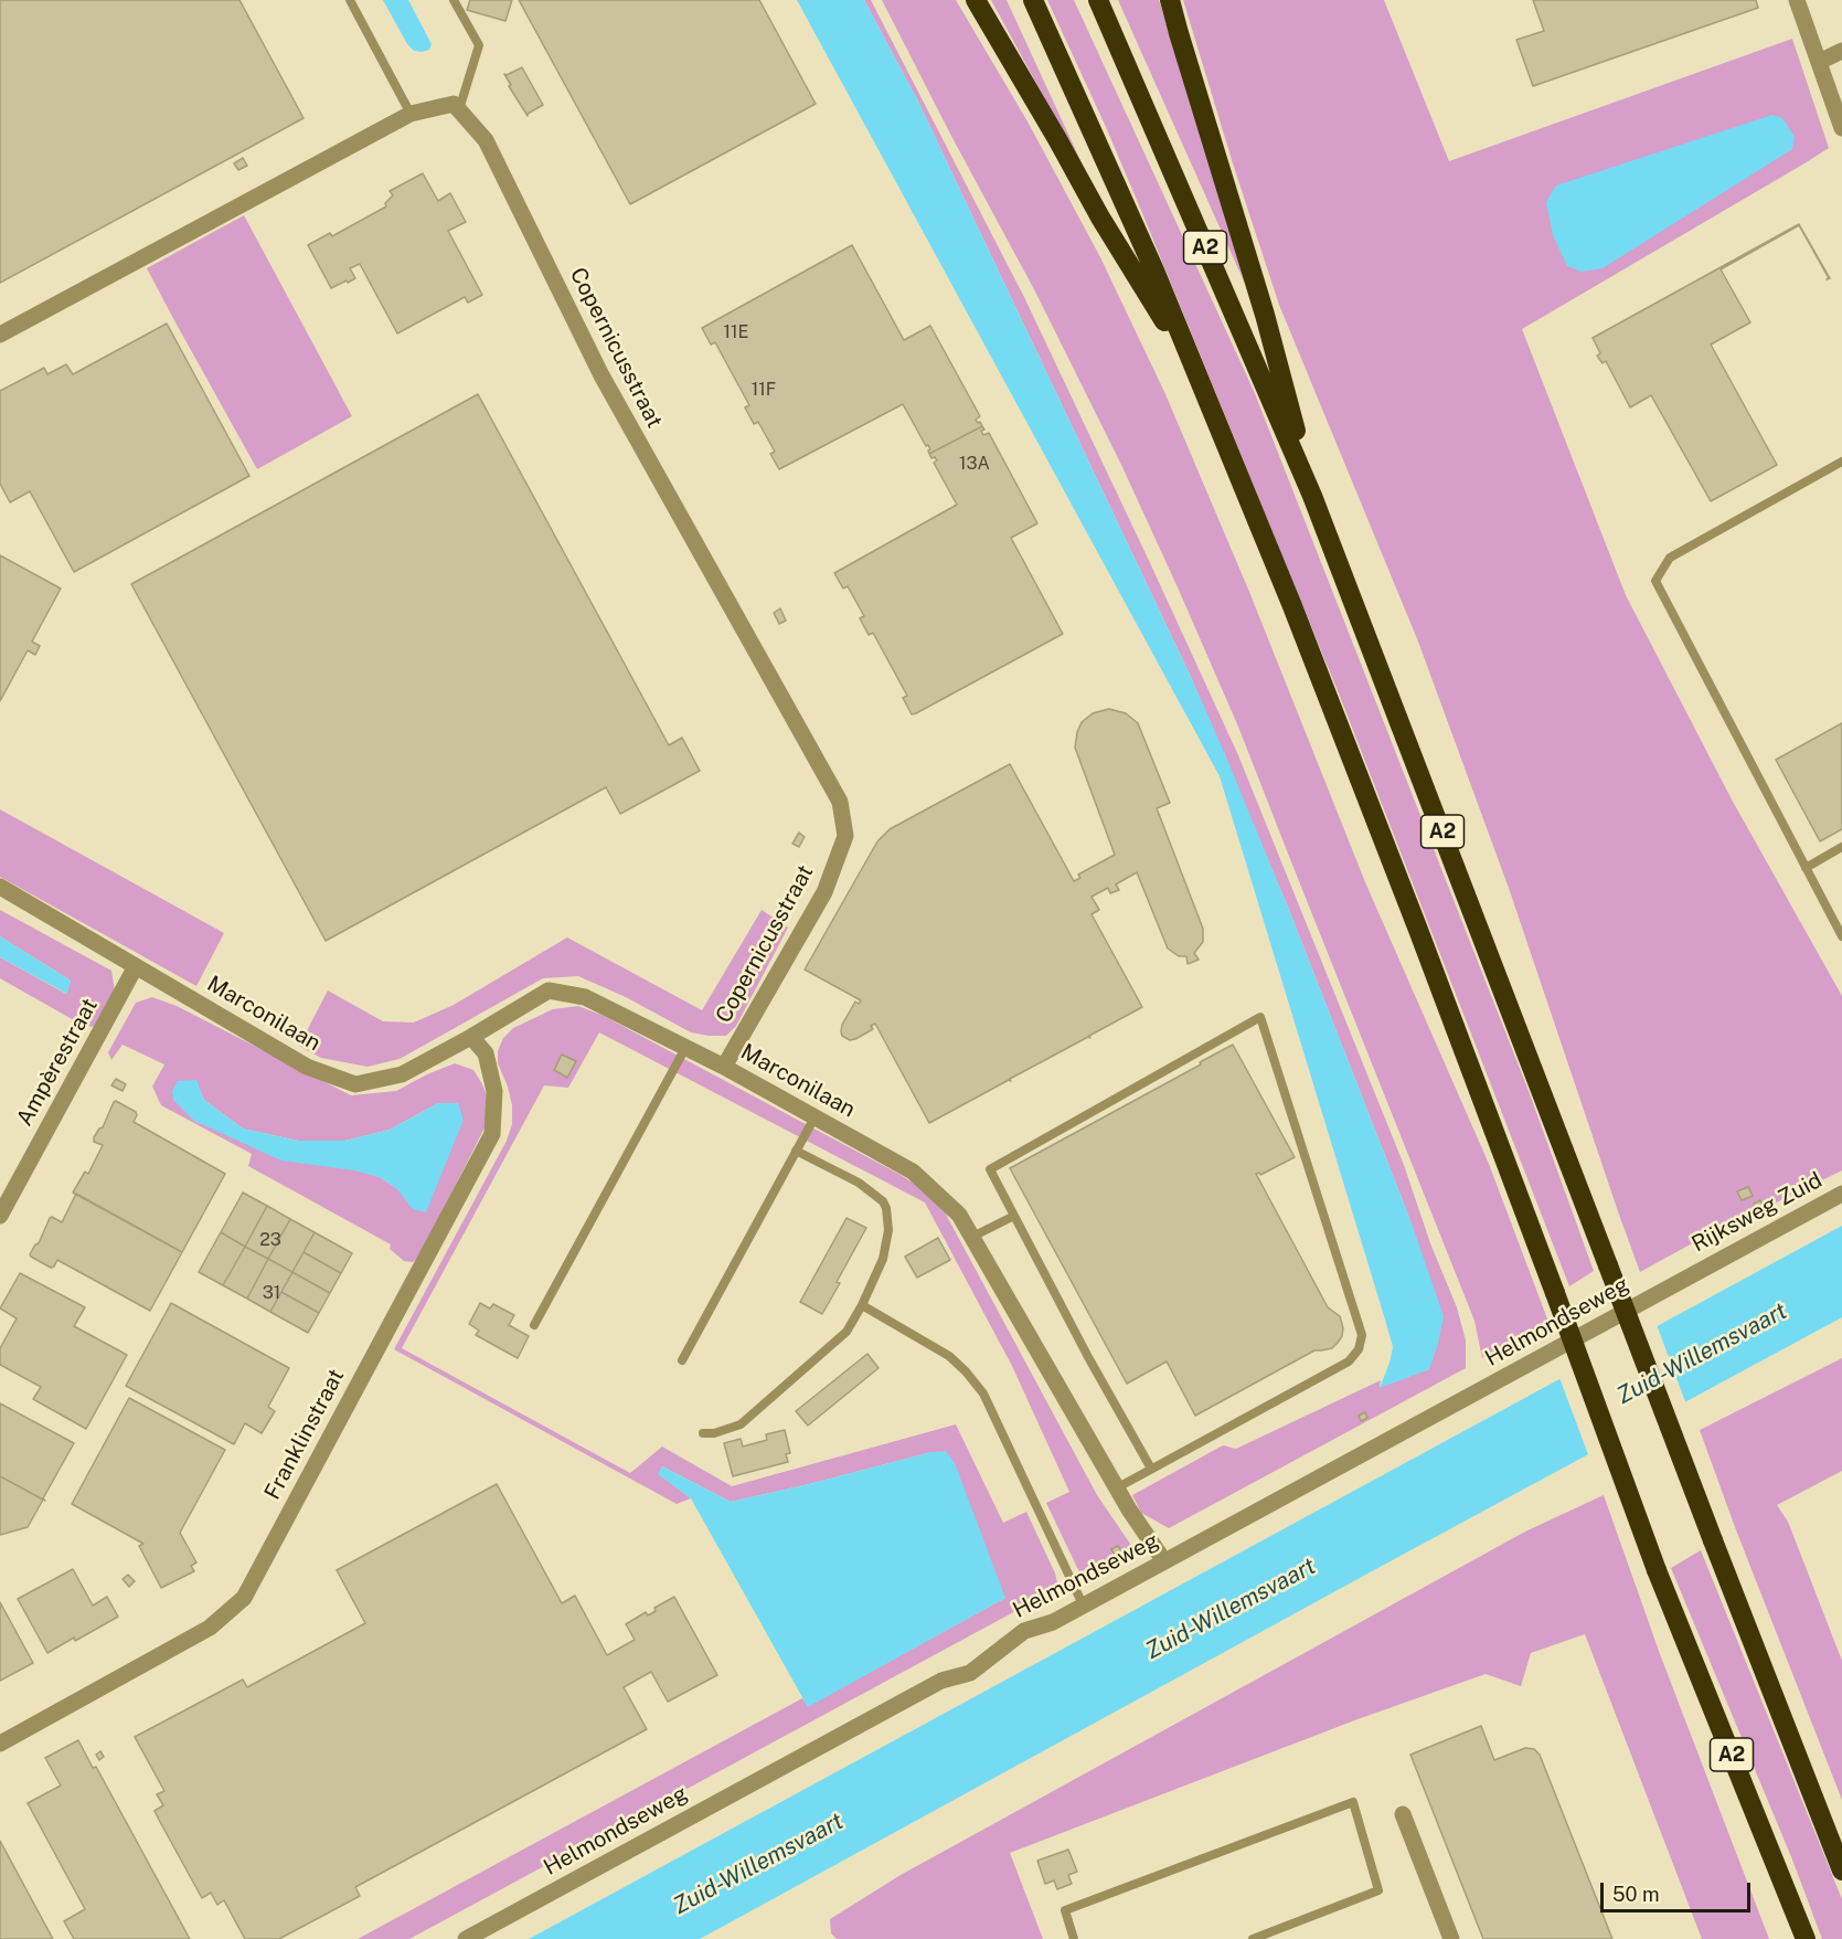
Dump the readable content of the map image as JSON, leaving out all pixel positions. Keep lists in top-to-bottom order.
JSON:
{
  "streets": {
    "highway": ["A2"],
    "street": [
      "Copernicusstraat",
      "Marconilaan",
      "Ampèrestraat",
      "Rijksweg Zuid",
      "Helmondseweg",
      "Franklinstraat"
    ]
  },
  "crossings": [
    ["Copernicusstraat", "Marconilaan"],
    ["Marconilaan", "Ampèrestraat"],
    ["Marconilaan", "Helmondseweg"],
    ["Marconilaan", "Franklinstraat"],
    ["Rijksweg Zuid", "Helmondseweg"]
  ],
  "water": ["Zuid-Willemsvaart"],
  "house_numbers": [
    "11E",
    "11F",
    "13A",
    "23",
    "31"
  ],
  "scale_bar": "50 m"
}
